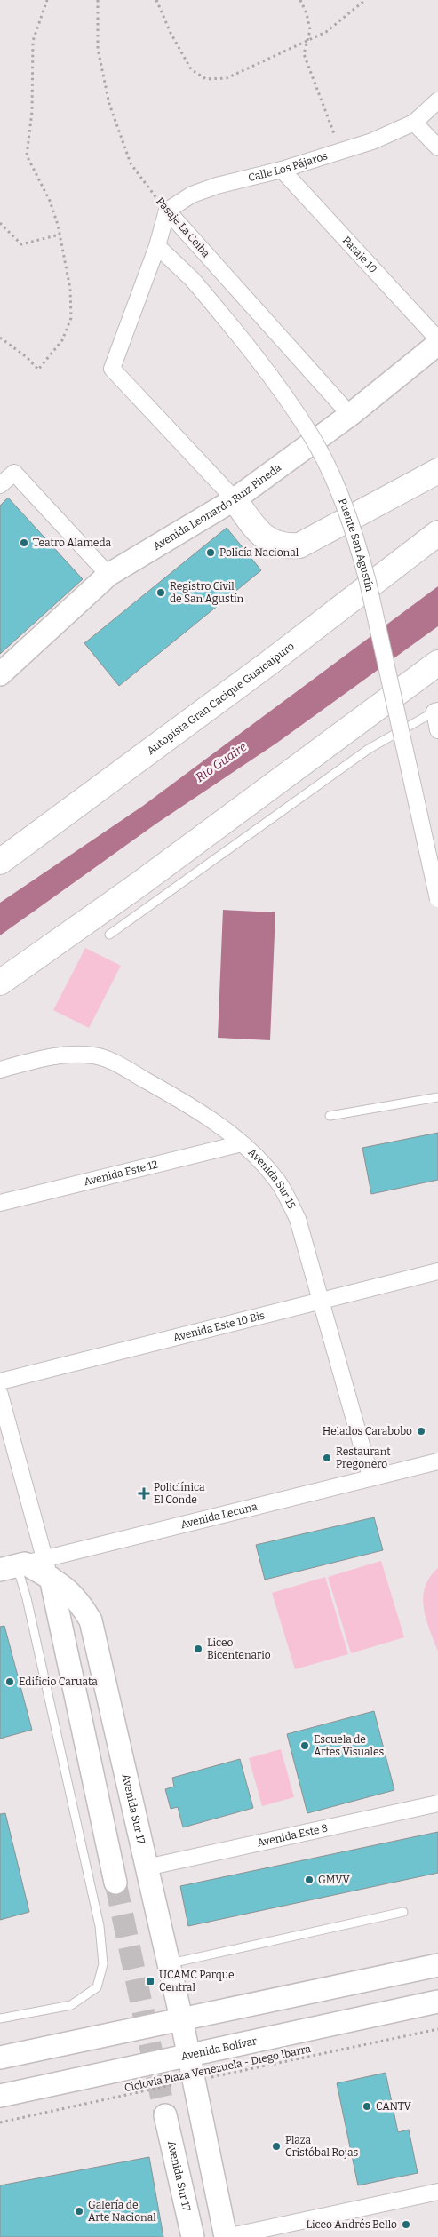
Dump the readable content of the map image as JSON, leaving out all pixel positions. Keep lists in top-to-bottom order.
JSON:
{
  "streets": {
    "highway": ["Autopista Gran Cacique Guaicaipuro"],
    "main road": ["Avenida Leonardo Ruiz Pineda", "Avenida Sur 17", "Avenida Bolívar"],
    "street": [
      "Calle Los Pájaros",
      "Pasaje La Ceiba",
      "Pasaje 10",
      "Puente San Agustín",
      "Avenida Este 12",
      "Avenida Sur 15",
      "Avenida Este 10 Bis",
      "Avenida Lecuna",
      "Avenida Este 8"
    ],
    "path": ["Ciclovía Plaza Venezuela - Diego Ibarra"]
  },
  "crossings": [
    ["Calle Los Pájaros", "Pasaje La Ceiba"],
    ["Calle Los Pájaros", "Pasaje 10"],
    ["Pasaje La Ceiba", "Avenida Leonardo Ruiz Pineda"],
    ["Avenida Este 12", "Avenida Sur 15"],
    ["Avenida Sur 15", "Avenida Este 10 Bis"],
    ["Avenida Sur 15", "Avenida Lecuna"],
    ["Avenida Lecuna", "Avenida Sur 17"],
    ["Avenida Sur 17", "Avenida Este 8"],
    ["Avenida Sur 17", "Avenida Bolívar"],
    ["Avenida Sur 17", "Ciclovía Plaza Venezuela - Diego Ibarra"]
  ],
  "water": ["Río Guaire"],
  "places": {
    "other": [
      "Teatro Alameda",
      "Policía Nacional",
      "Registro Civil de San Agustín",
      "Helados Carabobo",
      "Restaurant Pregonero",
      "Liceo Bicentenario",
      "Edificio Caruata",
      "Escuela de Artes Visuales",
      "GMVV",
      "CANTV",
      "Plaza Cristóbal Rojas",
      "Galería de Arte Nacional",
      "Liceo Andrés Bello"
    ],
    "health": ["Policlínica El Conde"],
    "transit": ["UCAMC Parque Central"]
  }
}
